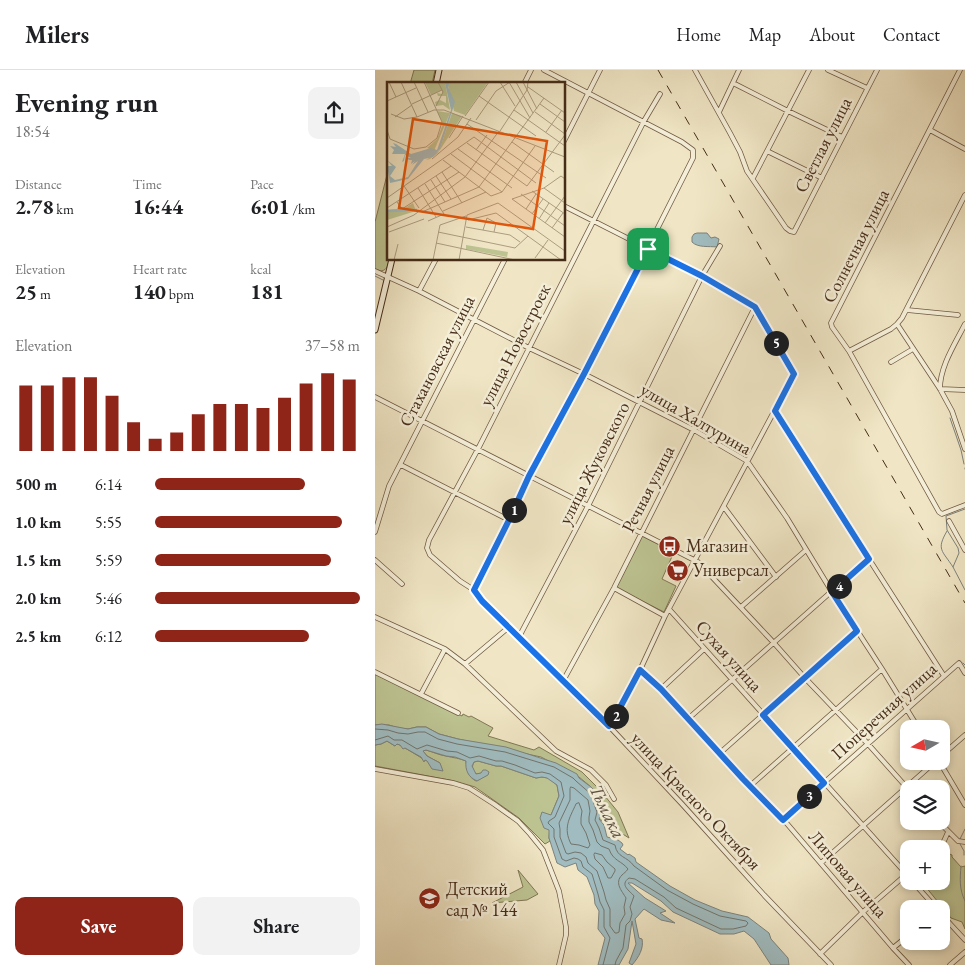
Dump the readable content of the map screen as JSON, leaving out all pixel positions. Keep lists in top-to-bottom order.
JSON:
{
  "streets": {
    "street": [
      "Светлая улица",
      "Солнечная улица",
      "улица Новостроек",
      "Стахановская улица",
      "улица Халтурина",
      "улица Жуковского",
      "Речная улица",
      "Сухая улица",
      "Поперечная улица",
      "улица Красного Октября",
      "Липовая улица"
    ]
  },
  "crossings": [
    ["улица Новостроек", "улица Халтурина"],
    ["улица Новостроек", "улица Красного Октября"],
    ["Стахановская улица", "улица Халтурина"],
    ["улица Халтурина", "улица Жуковского"],
    ["улица Халтурина", "Речная улица"],
    ["улица Халтурина", "Поперечная улица"],
    ["улица Жуковского", "улица Красного Октября"],
    ["Речная улица", "улица Красного Октября"],
    ["Сухая улица", "Поперечная улица"],
    ["Поперечная улица", "Липовая улица"]
  ],
  "water": ["Тьмака"],
  "places": {
    "bus stop": ["Магазин"],
    "supermarket": ["Универсал"],
    "school or university": ["Детский сад № 144"]
  },
  "north": "left",
  "page": {
    "header": "Milers",
    "nav": [
      "Home",
      "Map",
      "About",
      "Contact"
    ],
    "heading": ["Evening run", "18:54"],
    "stats": [
      ["Distance", "2.78 km"],
      ["Time", "16:44"],
      ["Pace", "6:01 /km"],
      ["Elevation", "25 m"],
      ["Heart rate", "140 bpm"],
      ["kcal", "181"]
    ],
    "chart": ["Elevation", "37–58 m"],
    "pins": [
      "5",
      "1",
      "4",
      "2",
      "3"
    ],
    "list": [
      {
        "name": "500 m",
        "note": "6:14"
      },
      {
        "name": "1.0 km",
        "note": "5:55"
      },
      {
        "name": "1.5 km",
        "note": "5:59"
      },
      {
        "name": "2.0 km",
        "note": "5:46"
      },
      {
        "name": "2.5 km",
        "note": "6:12"
      }
    ],
    "map_buttons": ["+", "−"],
    "buttons": ["Save", "Share"]
  }
}
